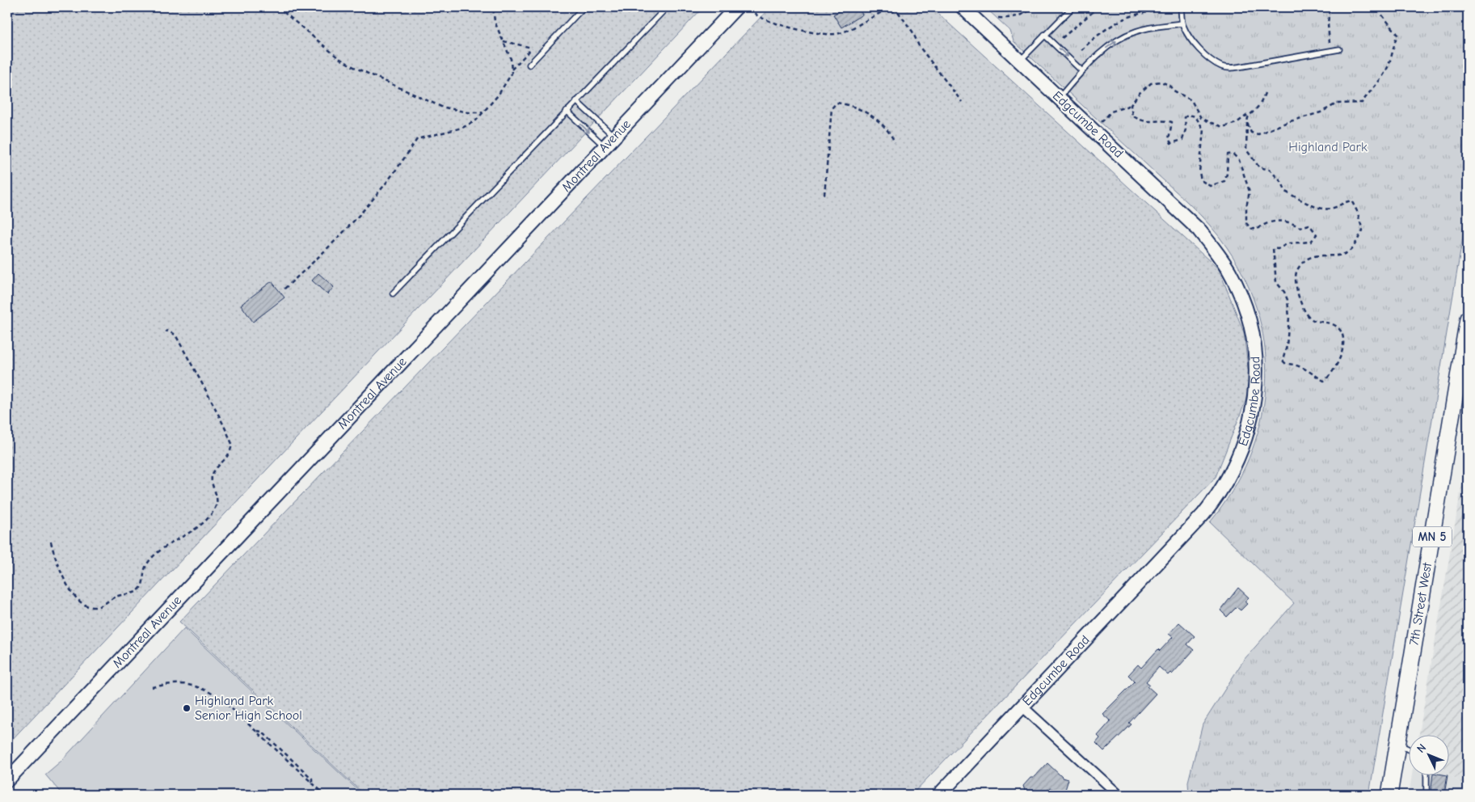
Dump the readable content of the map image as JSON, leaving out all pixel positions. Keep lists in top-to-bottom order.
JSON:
{
  "streets": {
    "main road": [
      "Edgcumbe Road",
      "Montreal Avenue",
      "MN 5",
      "7th Street West"
    ]
  },
  "parks": ["Highland Park"],
  "places": ["Highland Park Senior High School"],
  "north": "top left"
}
